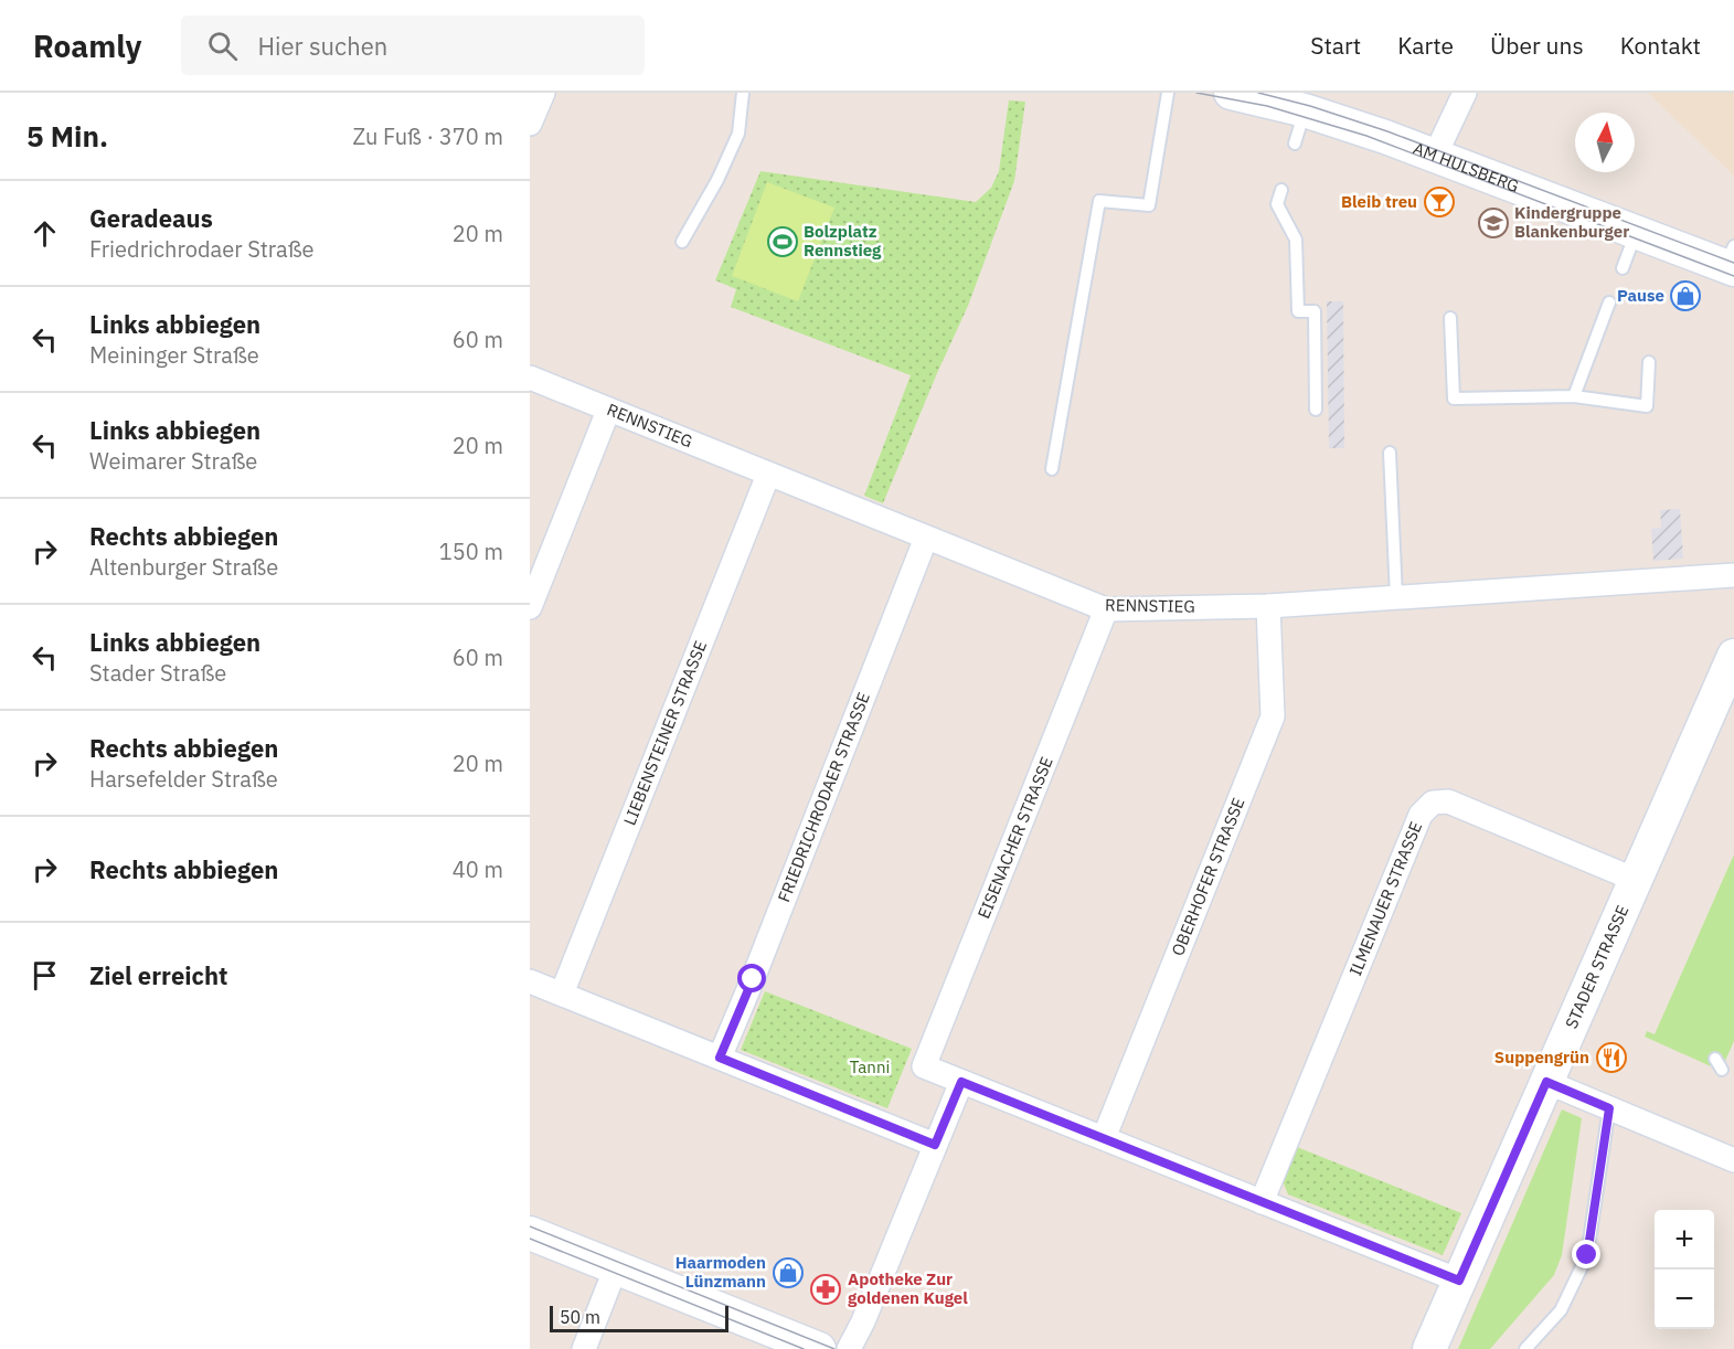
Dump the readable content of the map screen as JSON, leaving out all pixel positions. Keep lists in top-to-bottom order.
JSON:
{
  "streets": {
    "street": [
      "AM HULSBERG",
      "RENNSTIEG",
      "LIEBENSTEINER STRASSE",
      "FRIEDRICHRODAER STRASSE",
      "EISENACHER STRASSE",
      "OBERHOFER STRASSE",
      "ILMENAUER STRASSE",
      "STADER STRASSE"
    ]
  },
  "crossings": [
    ["RENNSTIEG", "LIEBENSTEINER STRASSE"],
    ["RENNSTIEG", "FRIEDRICHRODAER STRASSE"],
    ["RENNSTIEG", "EISENACHER STRASSE"],
    ["RENNSTIEG", "OBERHOFER STRASSE"],
    ["ILMENAUER STRASSE", "STADER STRASSE"]
  ],
  "parks": ["Tanni"],
  "places": {
    "bar": ["Bleib treu"],
    "school or university": ["Kindergruppe Blankenburger"],
    "sports": ["Bolzplatz Rennstieg"],
    "shop": ["Pause", "Haarmoden Lünzmann"],
    "restaurant": ["Suppengrün"],
    "pharmacy": ["Apotheke Zur goldenen Kugel"]
  },
  "scale_bar": "50 m",
  "north": "top",
  "page": {
    "header": "Roamly",
    "search": "Hier suchen",
    "nav": [
      "Start",
      "Karte",
      "Über uns",
      "Kontakt"
    ],
    "heading": ["5 Min.", "Zu Fuß · 370 m"],
    "list": [
      ["Geradeaus", "Friedrichrodaer Straße", "20 m"],
      ["Links abbiegen", "Meininger Straße", "60 m"],
      ["Links abbiegen", "Weimarer Straße", "20 m"],
      ["Rechts abbiegen", "Altenburger Straße", "150 m"],
      ["Links abbiegen", "Stader Straße", "60 m"],
      ["Rechts abbiegen", "Harsefelder Straße", "20 m"],
      ["Rechts abbiegen", "40 m"],
      "Ziel erreicht"
    ],
    "map_buttons": ["+", "−"],
    "scale": "50 m"
  }
}
